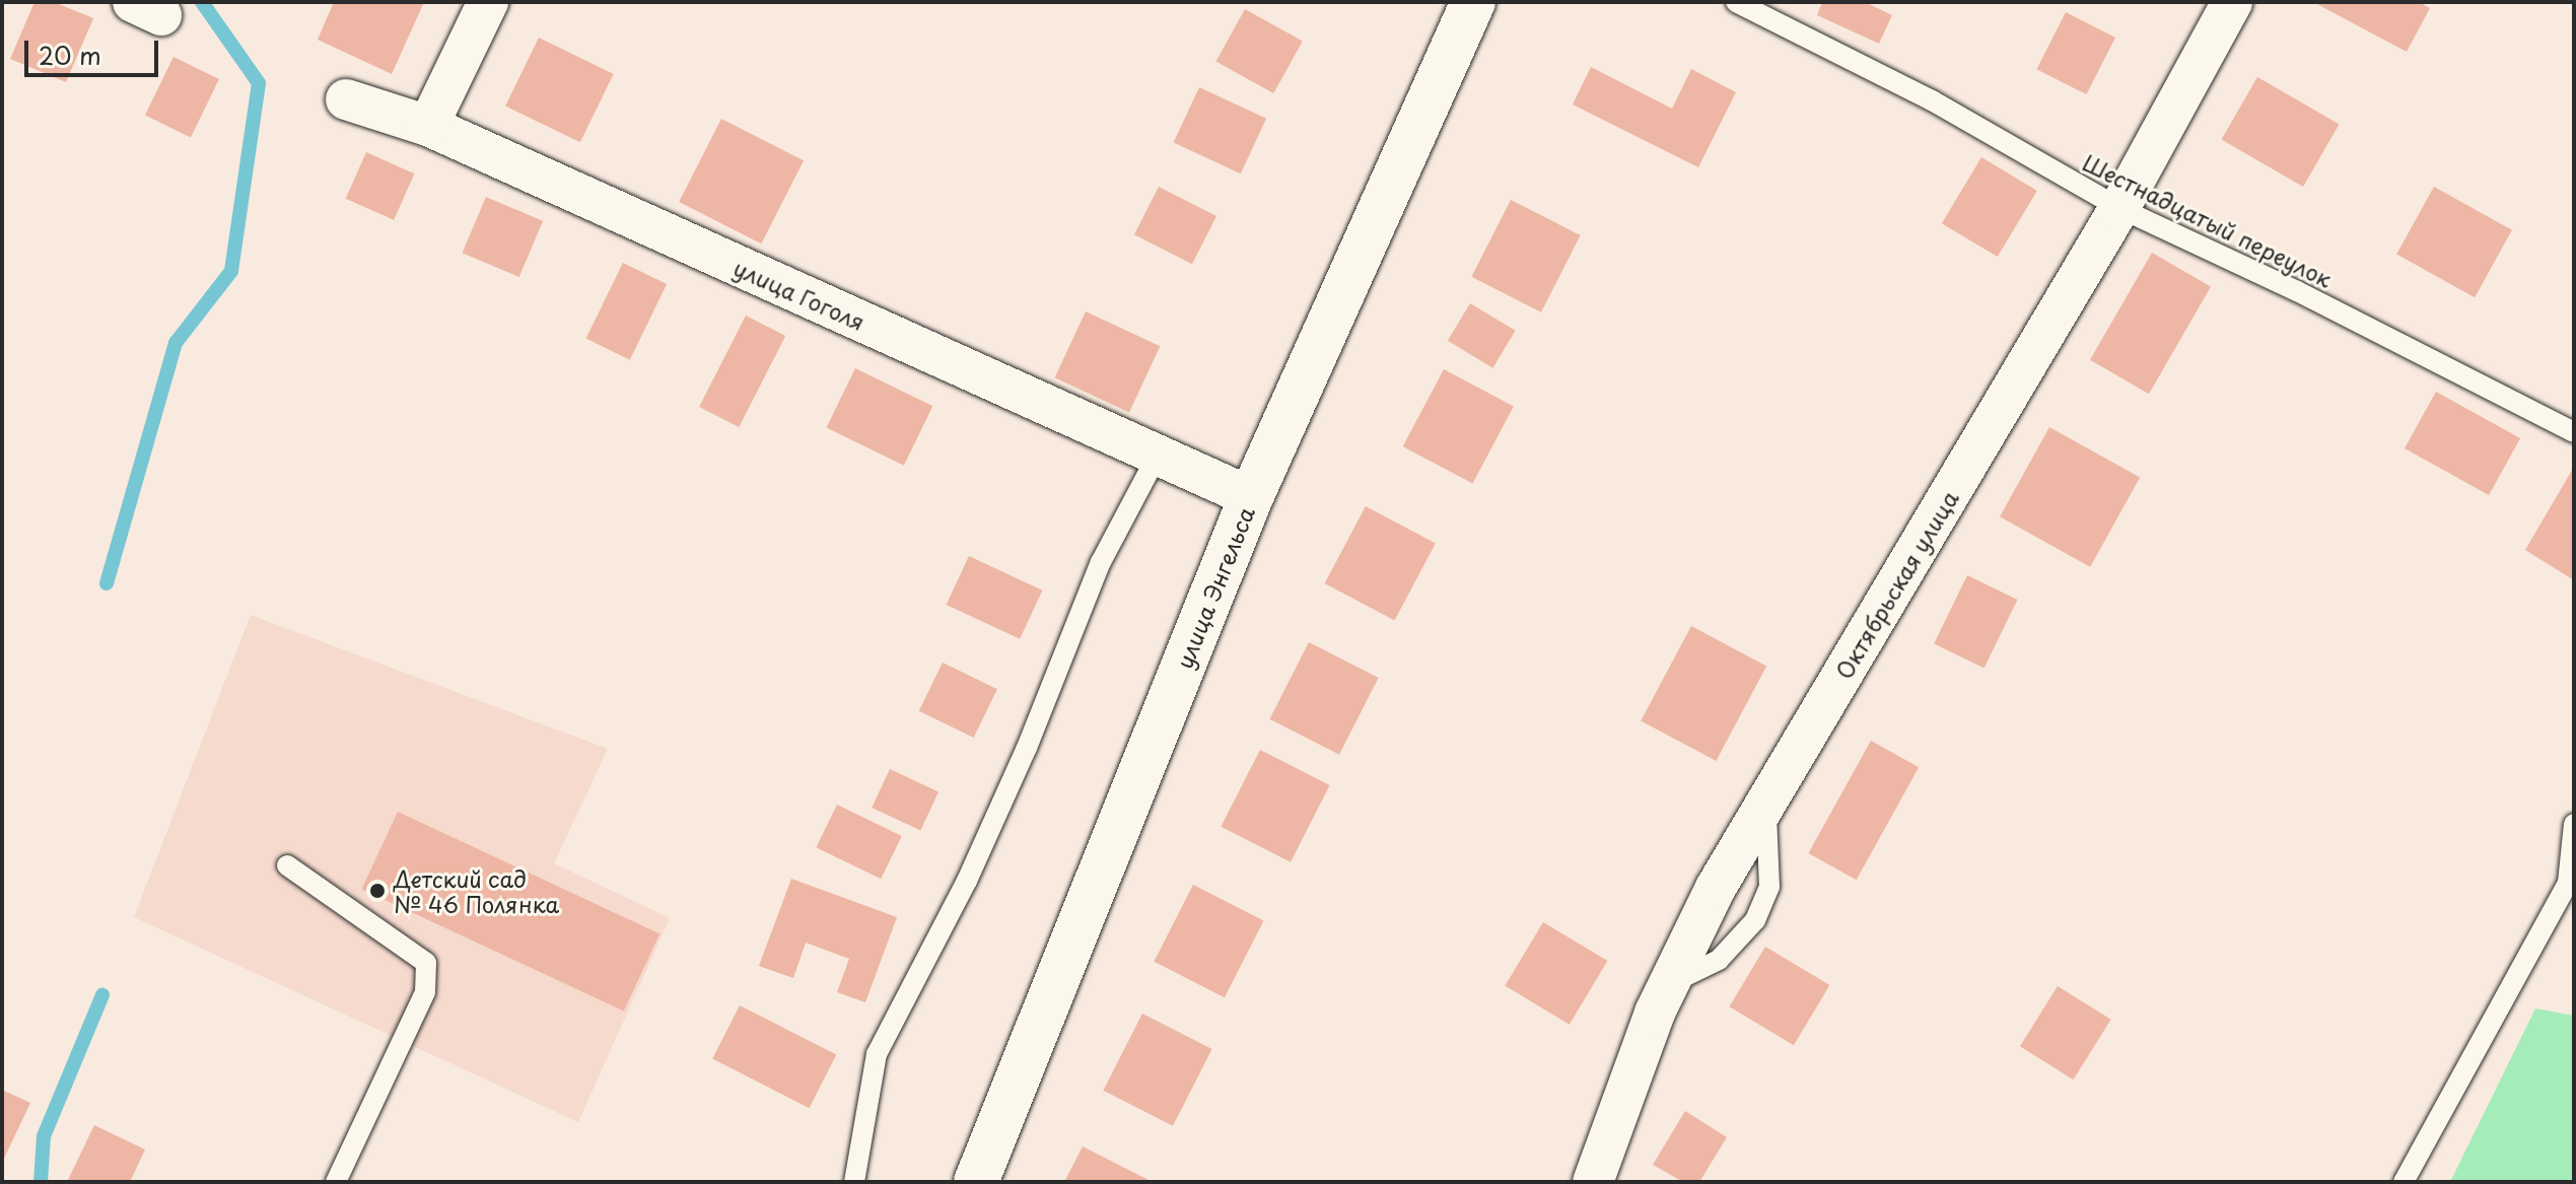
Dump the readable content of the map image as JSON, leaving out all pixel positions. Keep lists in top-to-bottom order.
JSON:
{
  "streets": {
    "street": ["улица Гоголя", "Октябрьская улица", "улица Энгельса"],
    "lane": ["Шестнадцатый переулок"]
  },
  "crossings": [
    ["Шестнадцатый переулок", "Октябрьская улица"],
    ["улица Гоголя", "улица Энгельса"]
  ],
  "places": ["Детский сад № 46 Полянка"],
  "scale_bar": "20 m"
}
